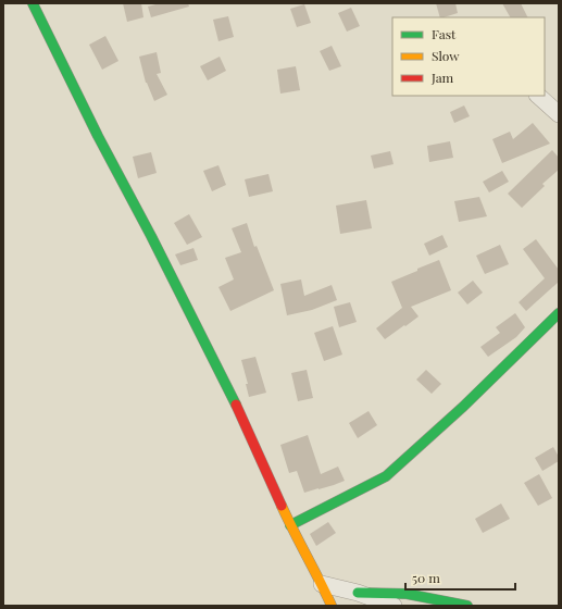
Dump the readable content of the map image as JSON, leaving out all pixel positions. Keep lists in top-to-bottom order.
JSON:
{
  "legend": ["Fast", "Slow", "Jam"],
  "scale_bar": "50 m"
}
